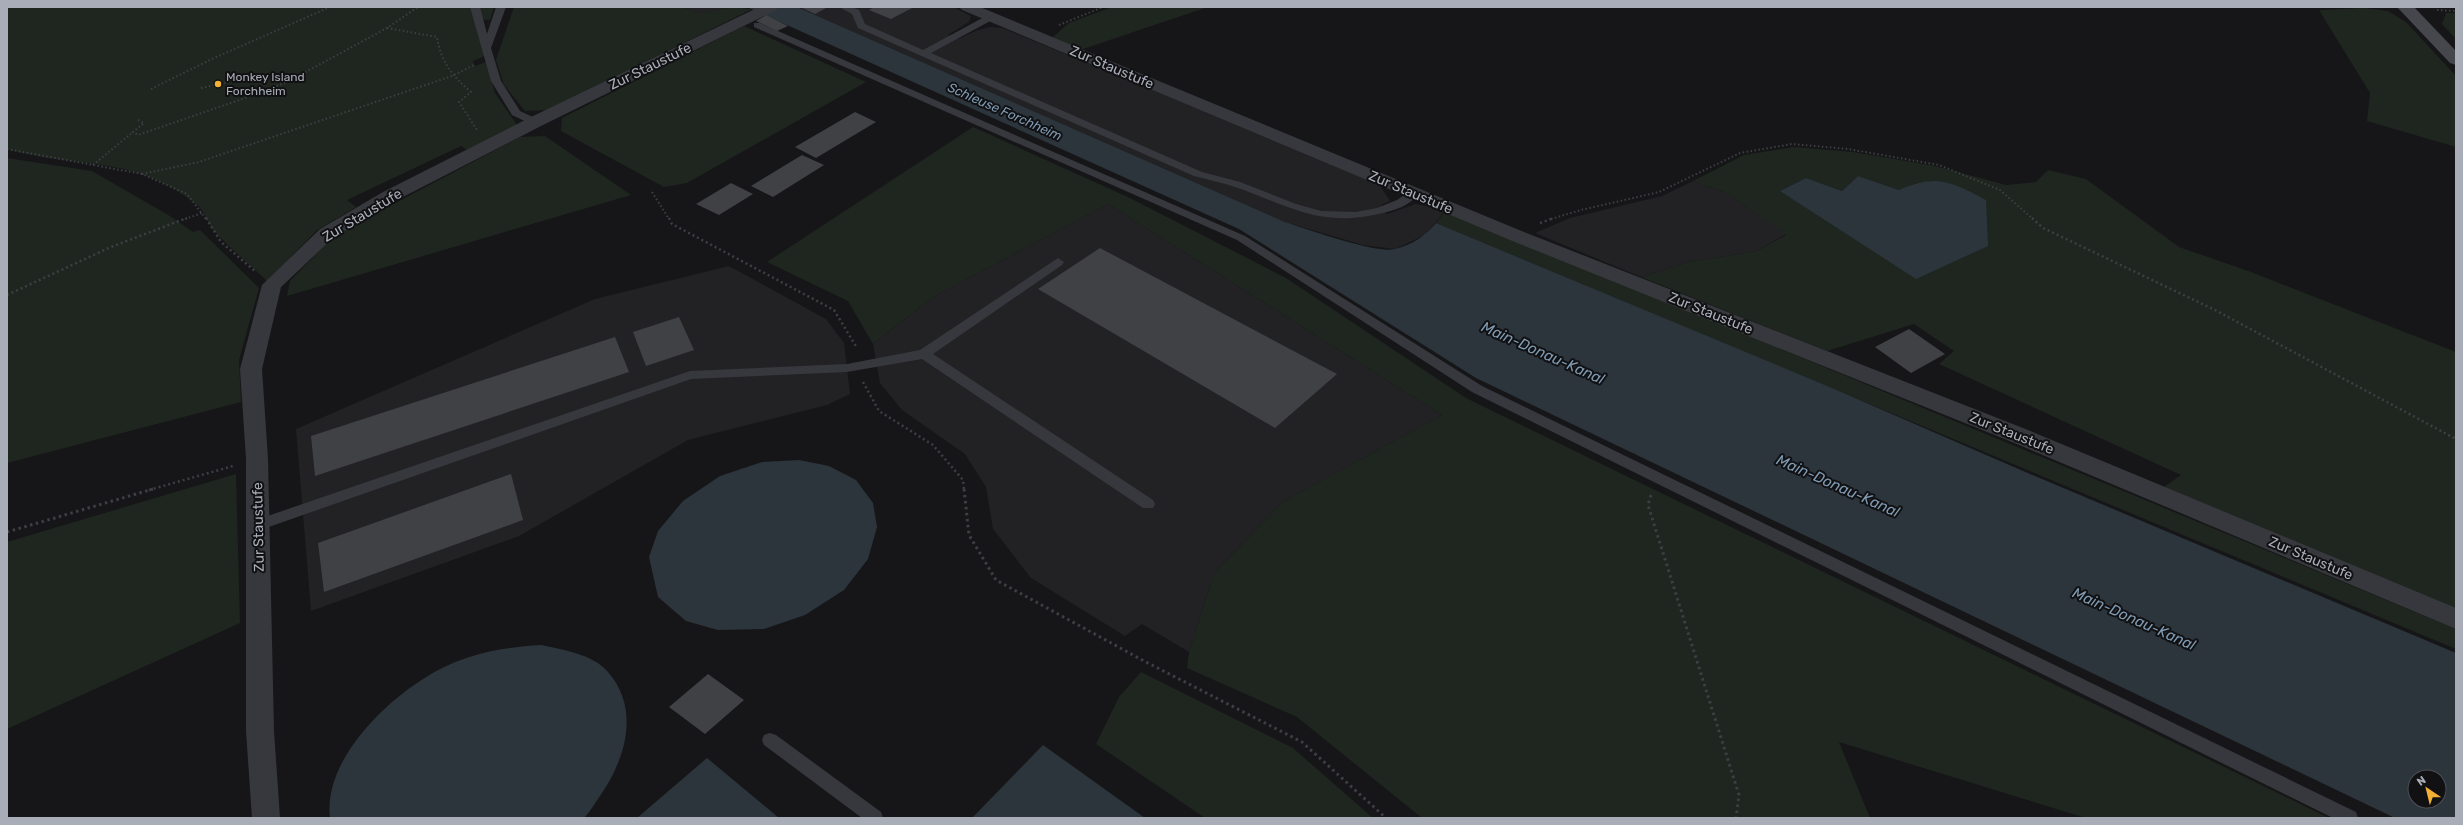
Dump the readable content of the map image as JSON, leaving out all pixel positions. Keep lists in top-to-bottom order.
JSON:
{
  "streets": {
    "street": ["Zur Staustufe"]
  },
  "water": ["Schleuse Forchheim", "Main-Donau-Kanal"],
  "places": ["Monkey Island Forchheim"],
  "north": "top left"
}
